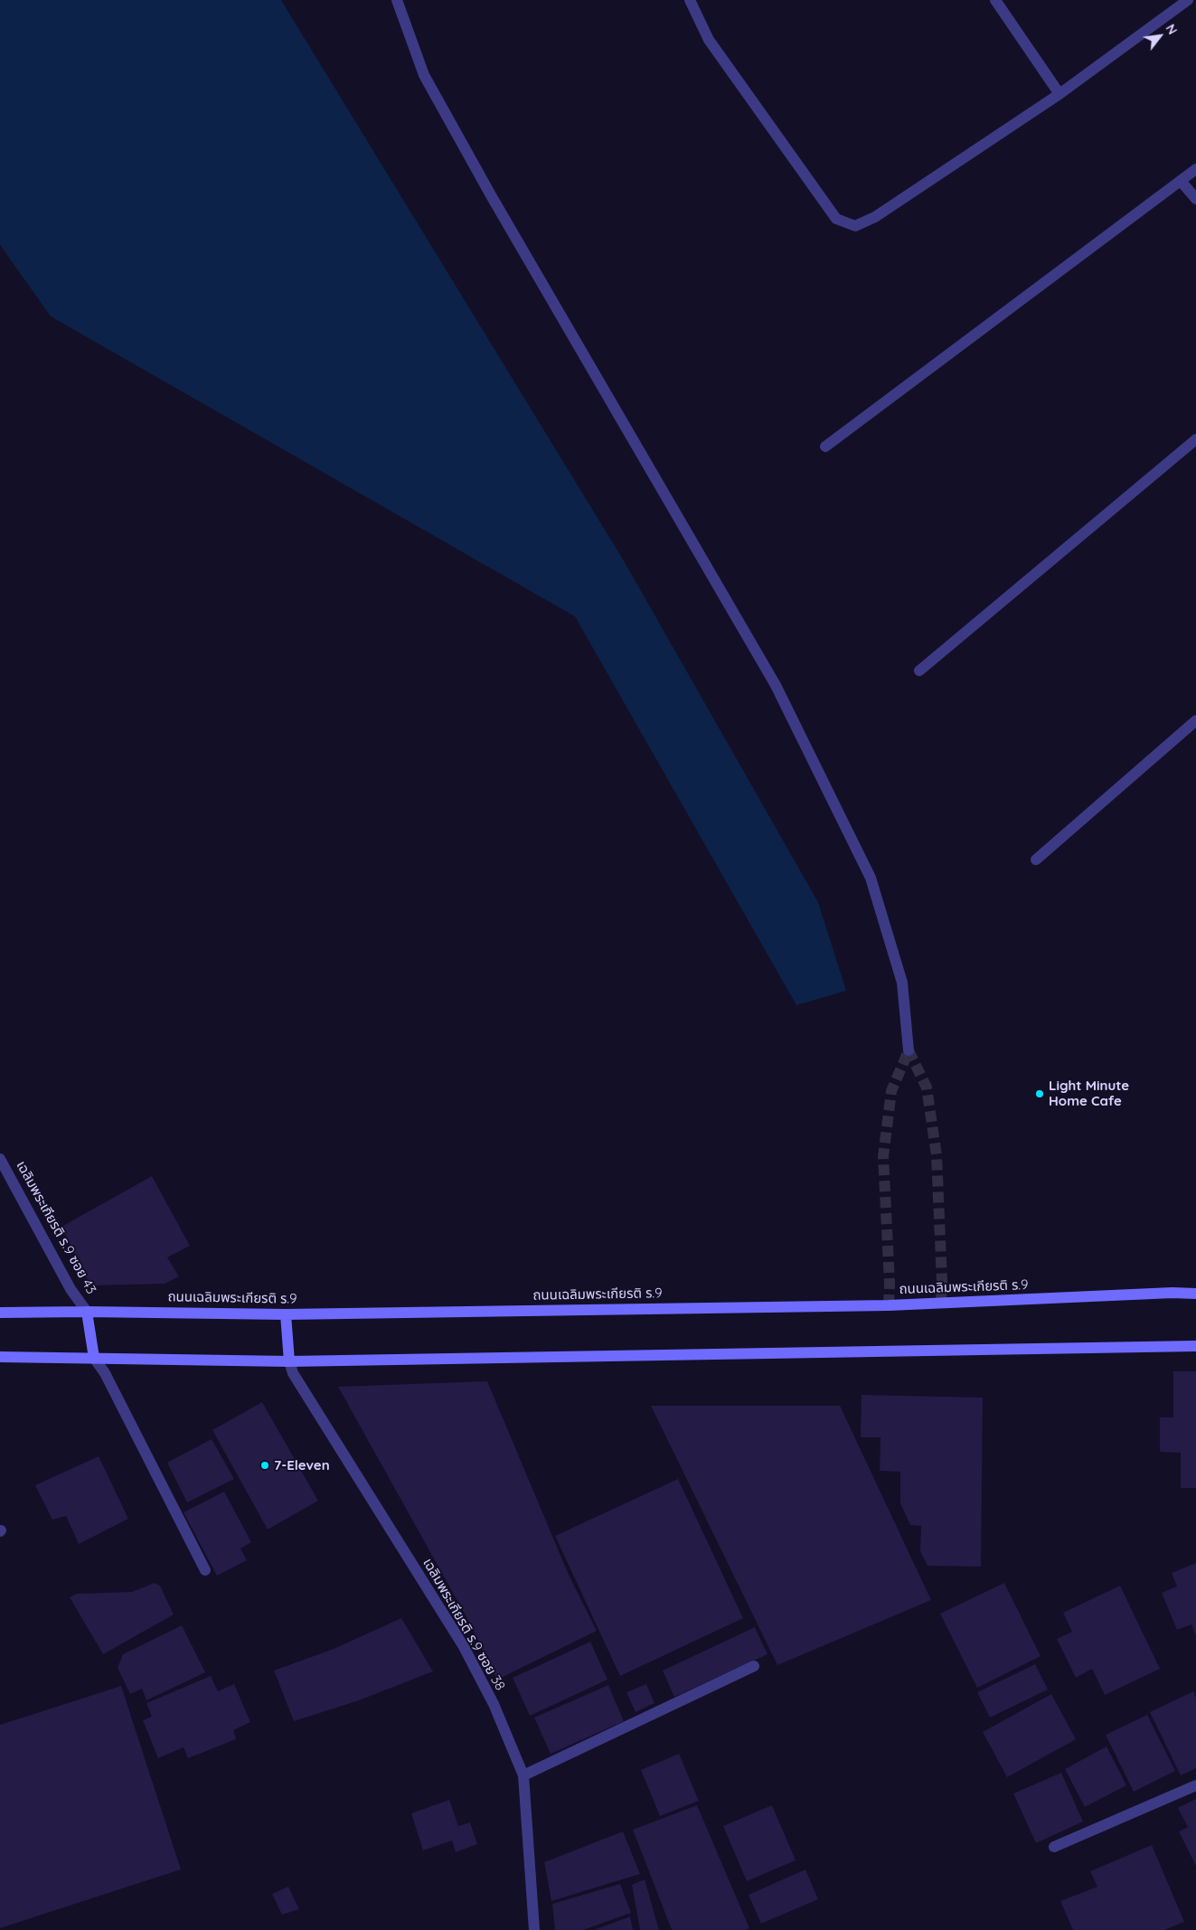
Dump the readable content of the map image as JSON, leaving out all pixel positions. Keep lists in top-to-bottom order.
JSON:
{
  "streets": {
    "main road": ["ถนนเฉลิมพระเกียรติ ร.9"],
    "street": ["เฉลิมพระเกียรติ ร.9 ซอย 43", "เฉลิมพระเกียรติ ร.9 ซอย 38"]
  },
  "crossings": [
    ["เฉลิมพระเกียรติ ร.9 ซอย 43", "ถนนเฉลิมพระเกียรติ ร.9"]
  ],
  "places": ["Light Minute Home Cafe", "7-Eleven"],
  "north": "top right"
}
